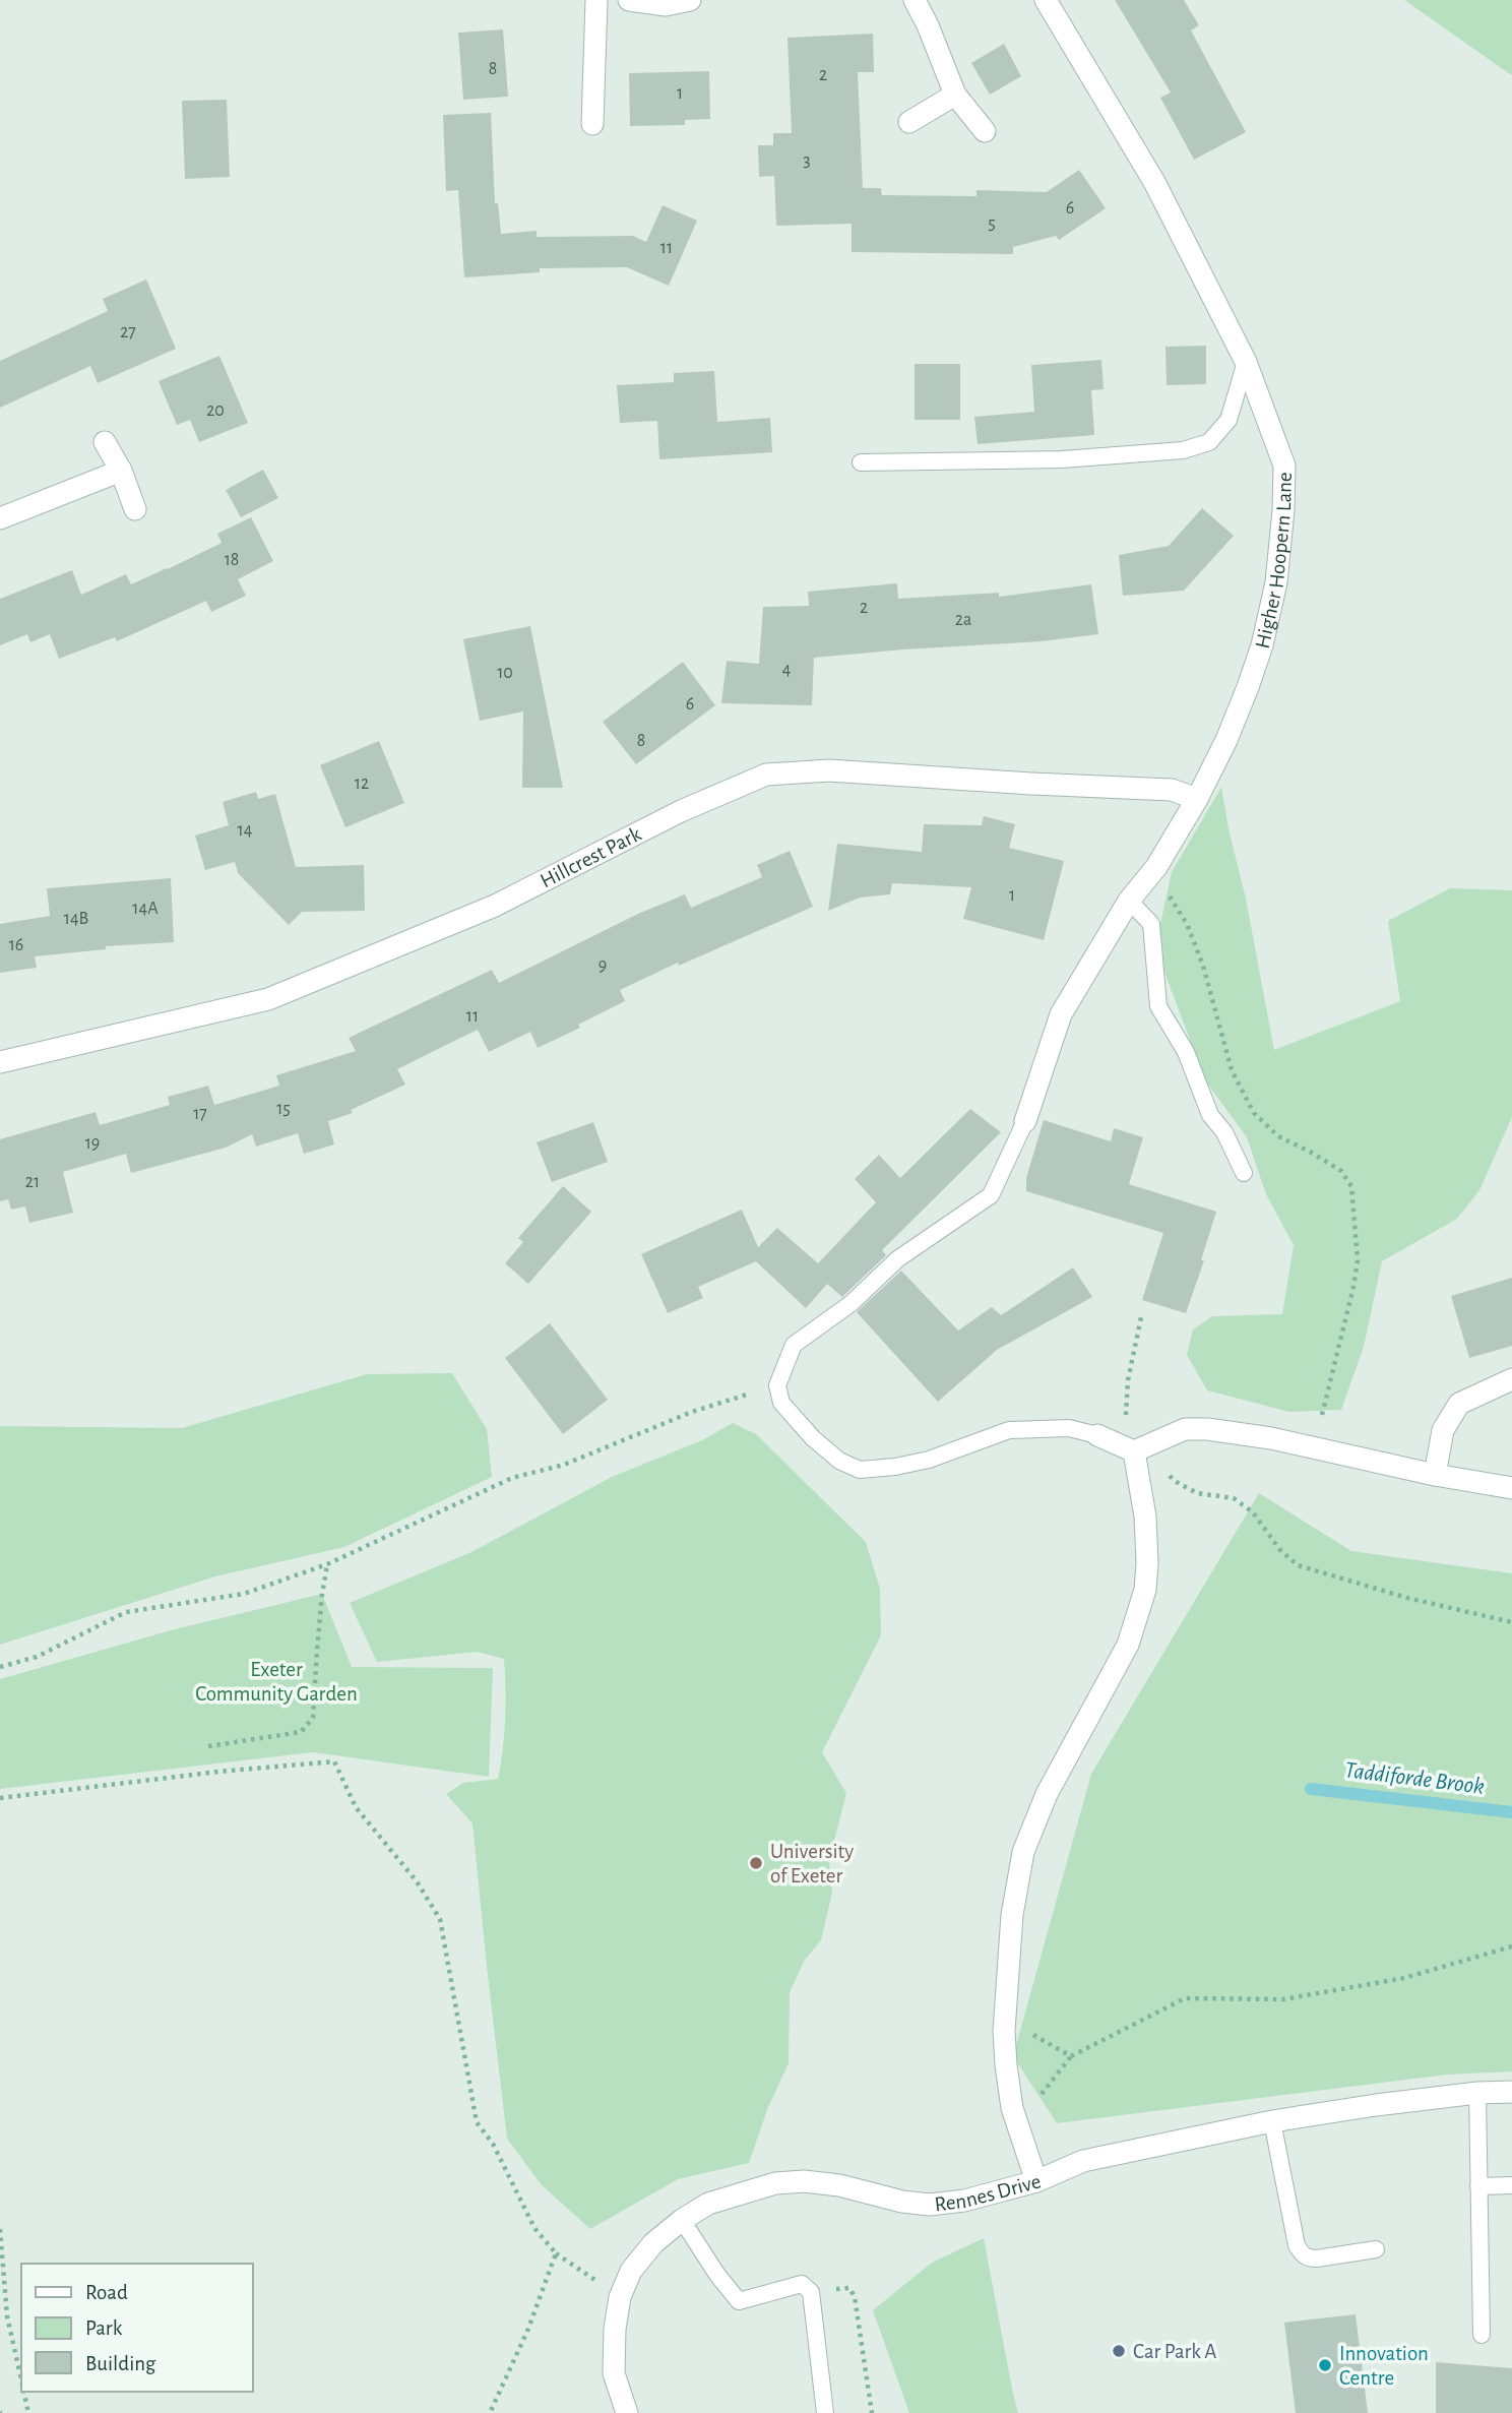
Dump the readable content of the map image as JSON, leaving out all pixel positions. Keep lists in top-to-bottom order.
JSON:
{
  "streets": {
    "street": ["Higher Hoopern Lane", "Hillcrest Park", "Rennes Drive"]
  },
  "crossings": [
    ["Higher Hoopern Lane", "Hillcrest Park"]
  ],
  "water": ["Taddiforde Brook"],
  "parks": ["Exeter Community Garden"],
  "places": ["University of Exeter", "Car Park A", "Innovation Centre"],
  "house_numbers": [
    "8",
    "2",
    "1",
    "3",
    "6",
    "5",
    "11",
    "27",
    "20",
    "18",
    "2",
    "2a",
    "4",
    "10",
    "6",
    "8",
    "12",
    "14",
    "1",
    "14A",
    "14B",
    "16",
    "9",
    "11",
    "15",
    "17",
    "19",
    "21"
  ],
  "legend": ["Road", "Park", "Building"]
}
